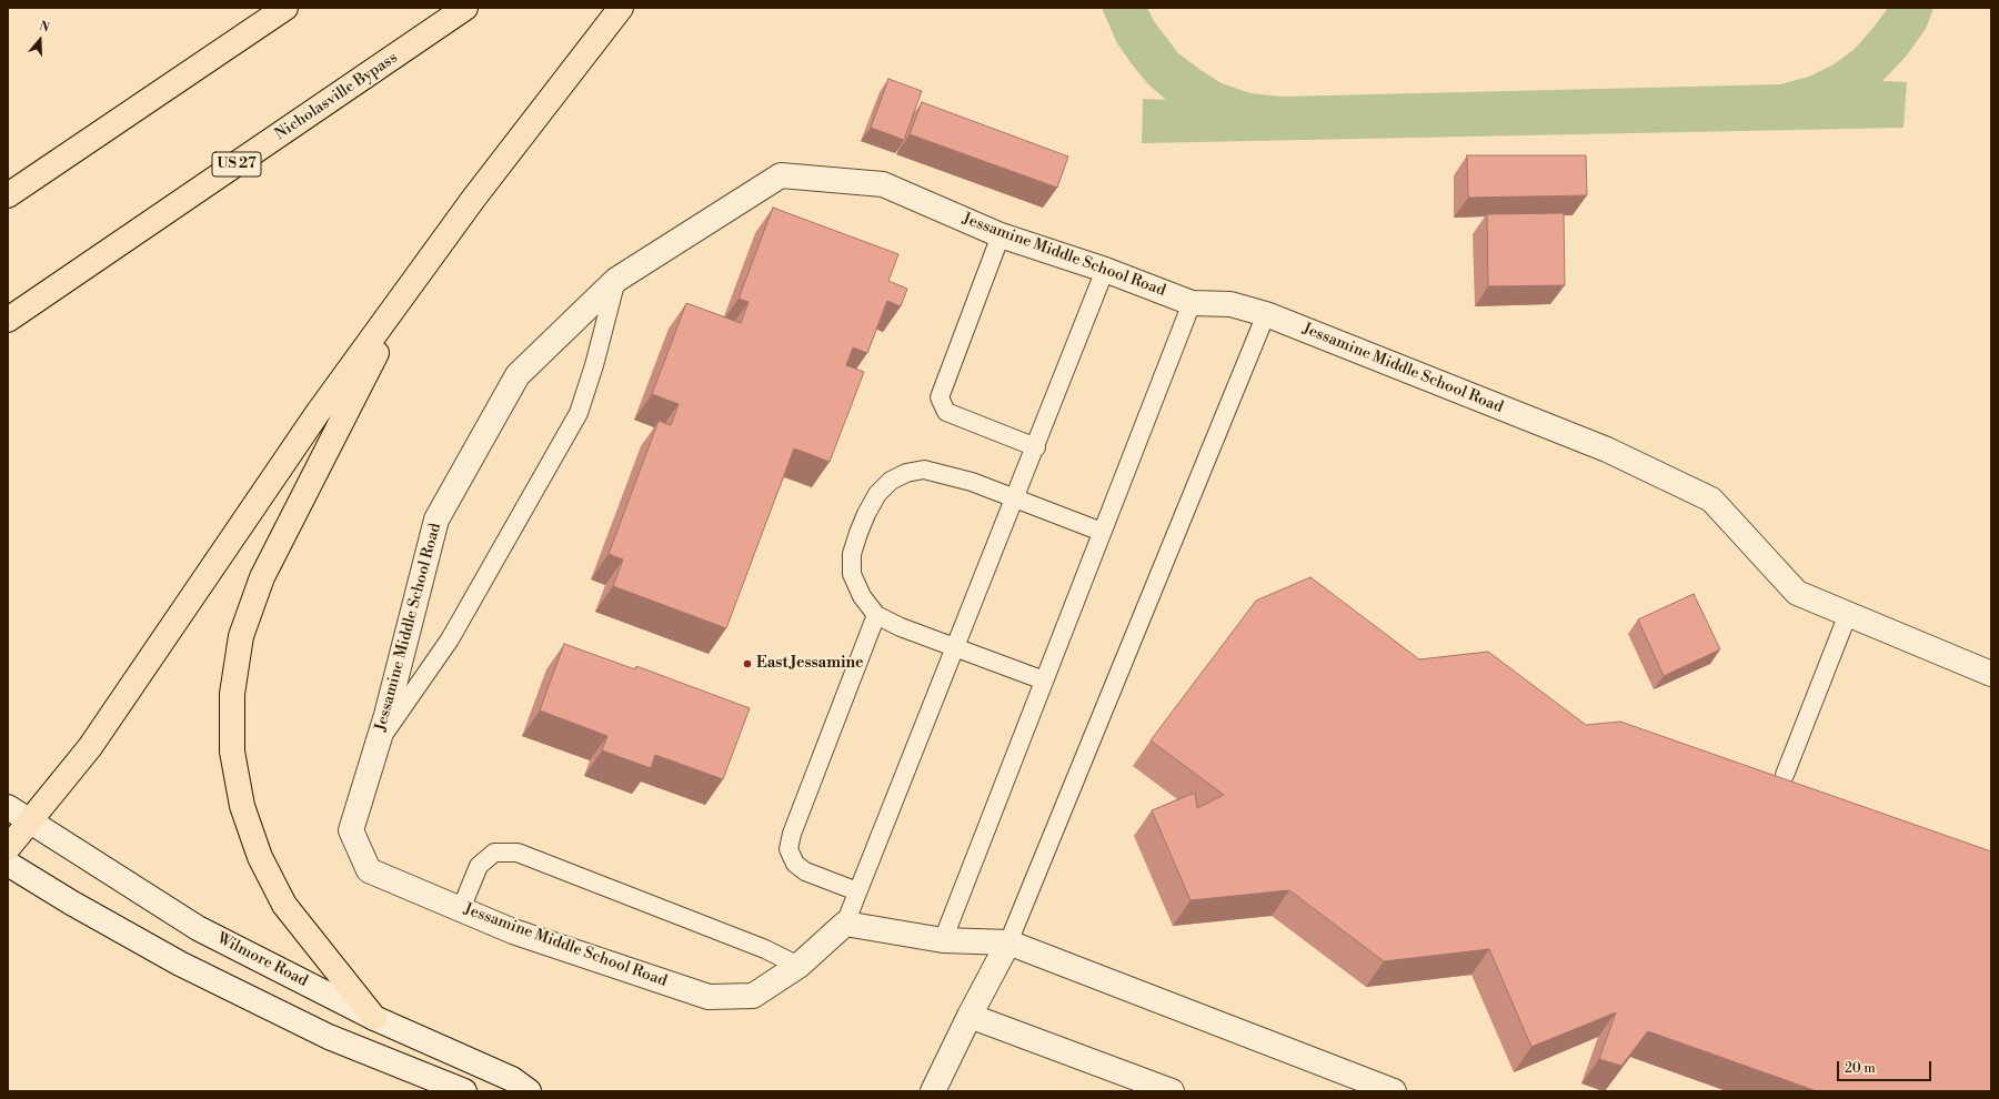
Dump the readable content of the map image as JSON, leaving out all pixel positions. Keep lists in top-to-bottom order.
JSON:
{
  "streets": {
    "highway": ["Nicholasville Bypass", "US 27"],
    "street": ["Jessamine Middle School Road", "Wilmore Road"]
  },
  "places": ["East Jessamine"],
  "scale_bar": "20 m",
  "north": "top"
}
